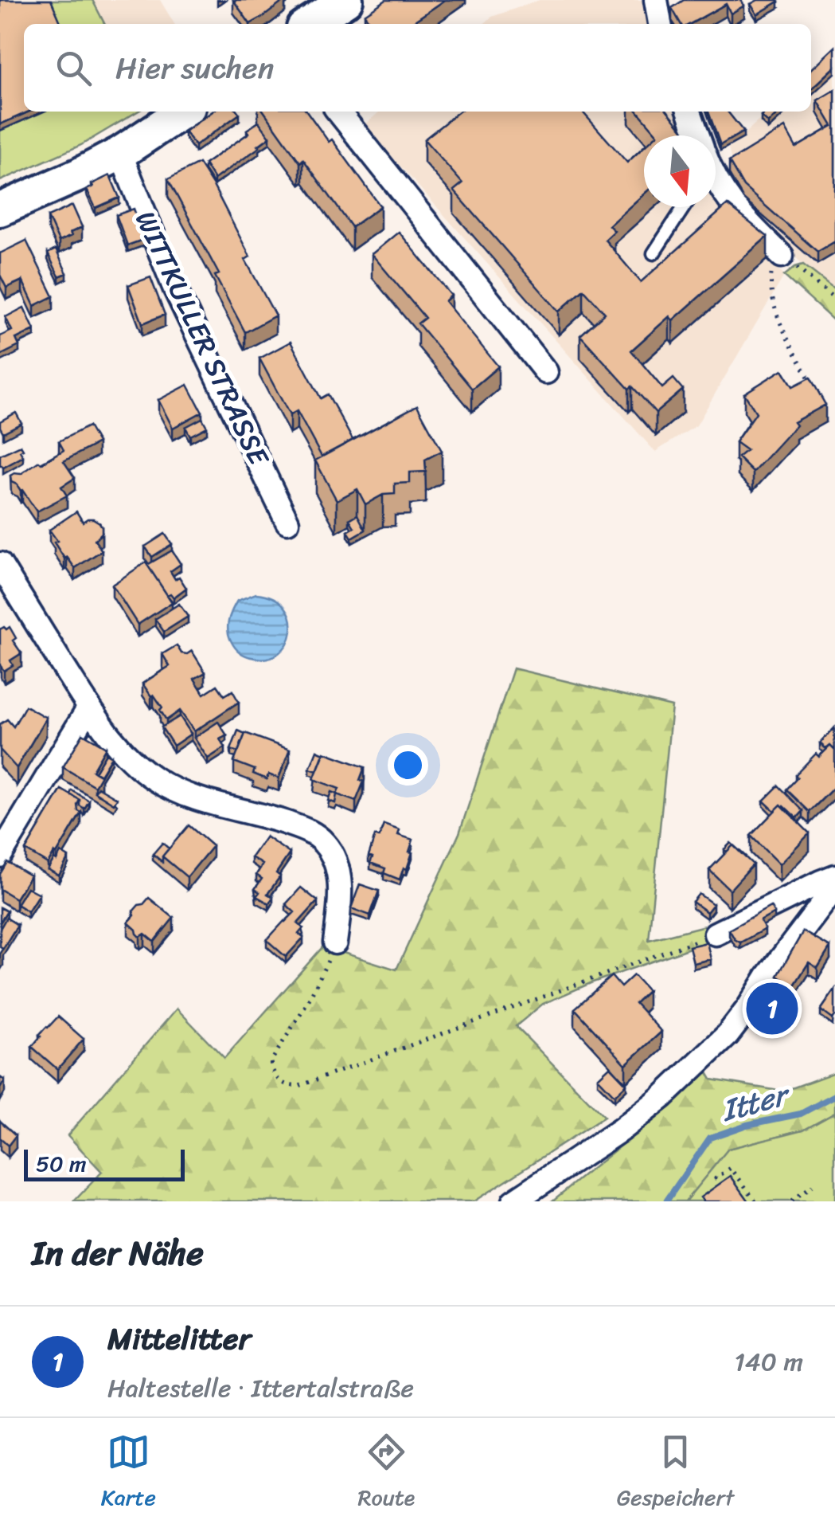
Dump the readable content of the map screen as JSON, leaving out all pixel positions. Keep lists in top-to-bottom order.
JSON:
{
  "streets": {
    "street": ["WITTKULLER STRASSE"]
  },
  "water": ["Itter"],
  "scale_bar": "50 m",
  "north": "bottom",
  "page": {
    "search": "Hier suchen",
    "pins": "1",
    "scale": "50 m",
    "heading": "In der Nähe",
    "list": [
      {
        "mark": "1",
        "name": "Mittelitter",
        "note": "Haltestelle · Ittertalstraße",
        "value": "140 m"
      }
    ],
    "nav": ["Karte", "Route", "Gespeichert"]
  }
}
